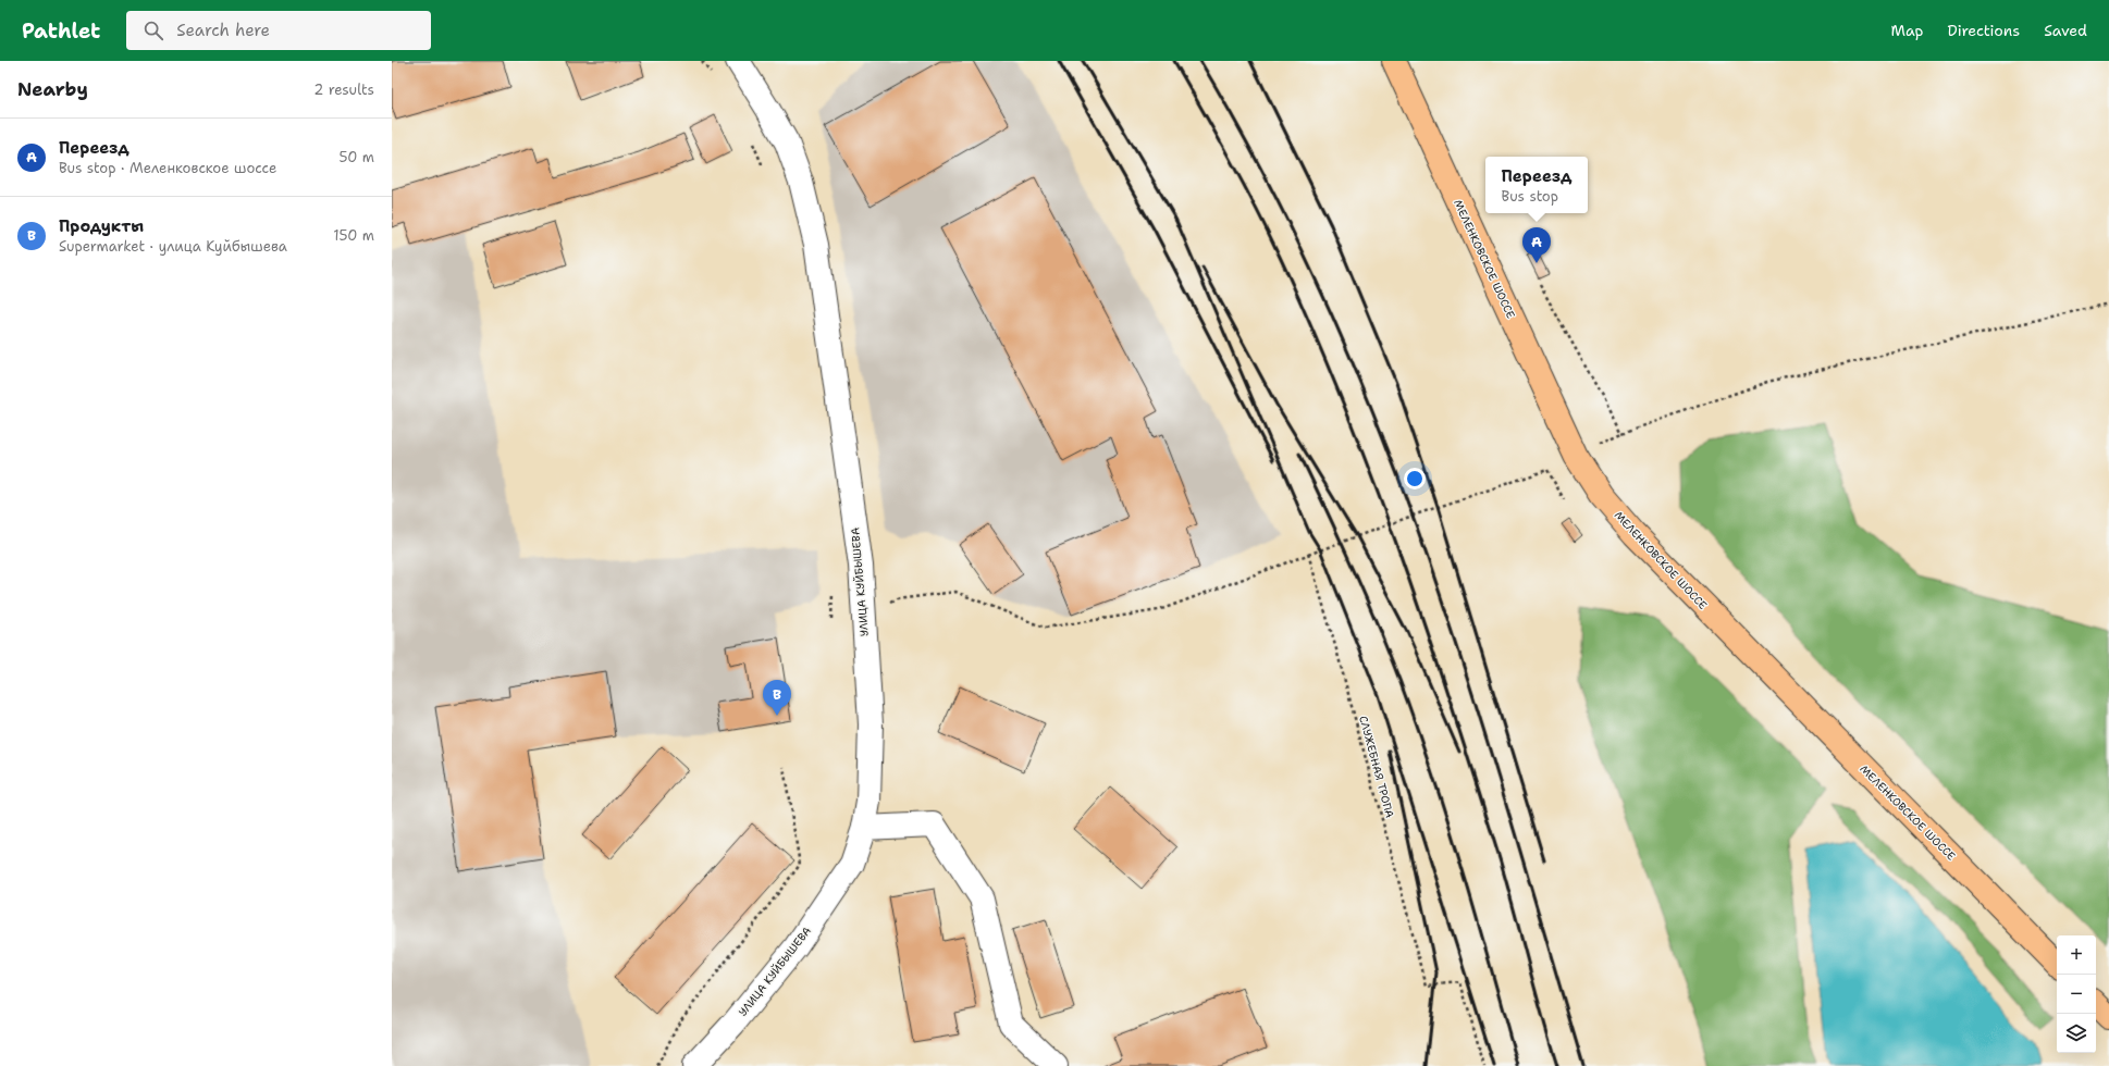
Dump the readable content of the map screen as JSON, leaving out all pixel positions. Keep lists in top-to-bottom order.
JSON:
{
  "streets": {
    "main road": ["МЕЛЕНКОВСКОЕ ШОССЕ"],
    "street": ["УЛИЦА КУЙБЫШЕВА"],
    "path": ["СЛУЖЕБНАЯ ТРОПА"]
  },
  "page": {
    "header": "Pathlet",
    "search": "Search here",
    "nav": ["Map", "Directions", "Saved"],
    "heading": ["Nearby", "2 results"],
    "list": [
      {
        "mark": "A",
        "name": "Переезд",
        "note": "Bus stop · Меленковское шоссе",
        "value": "50 m"
      },
      {
        "mark": "B",
        "name": "Продукты",
        "note": "Supermarket · улица Куйбышева",
        "value": "150 m"
      }
    ],
    "popup": ["Переезд", "Bus stop"],
    "pins": ["A", "B"],
    "map_buttons": ["+", "−"]
  }
}
